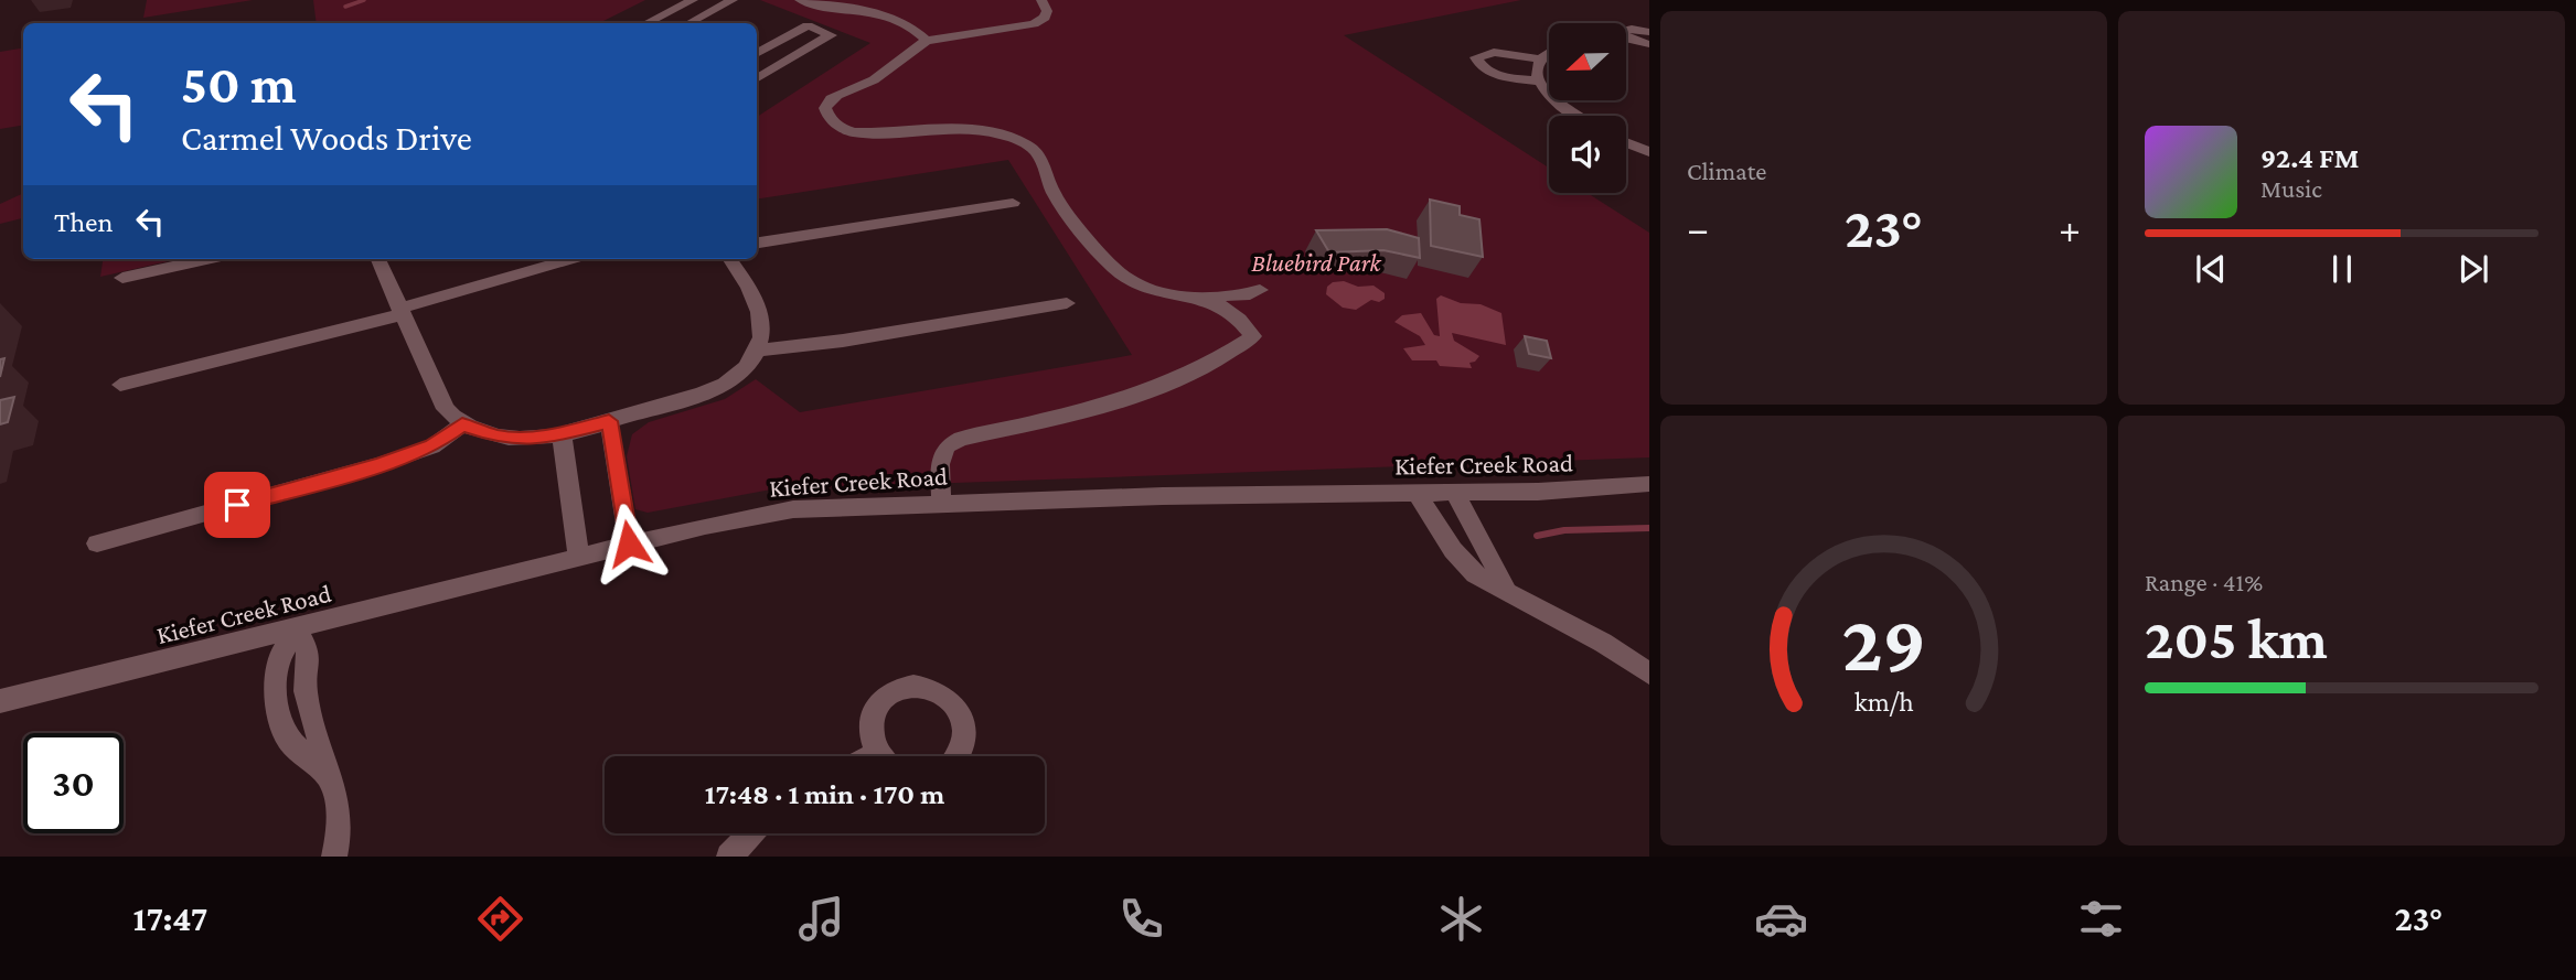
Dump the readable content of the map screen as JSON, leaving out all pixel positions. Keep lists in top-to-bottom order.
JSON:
{
  "streets": {
    "street": ["Kiefer Creek Road"]
  },
  "parks": ["Bluebird Park"],
  "north": "left",
  "page": {
    "tile": [
      "Climate",
      ["Range · 41%", "205 km"]
    ],
    "turn": ["50 m", "Carmel Woods Drive"],
    "song": ["92.4 FM", "Music"],
    "then": "Then",
    "heat": ["−", "23°", "+"],
    "limit": "30",
    "trip": "17:48 · 1 min · 170 m",
    "tabs": ["17:47", "23°"],
    "gauge": ["29", "km/h"]
  }
}
